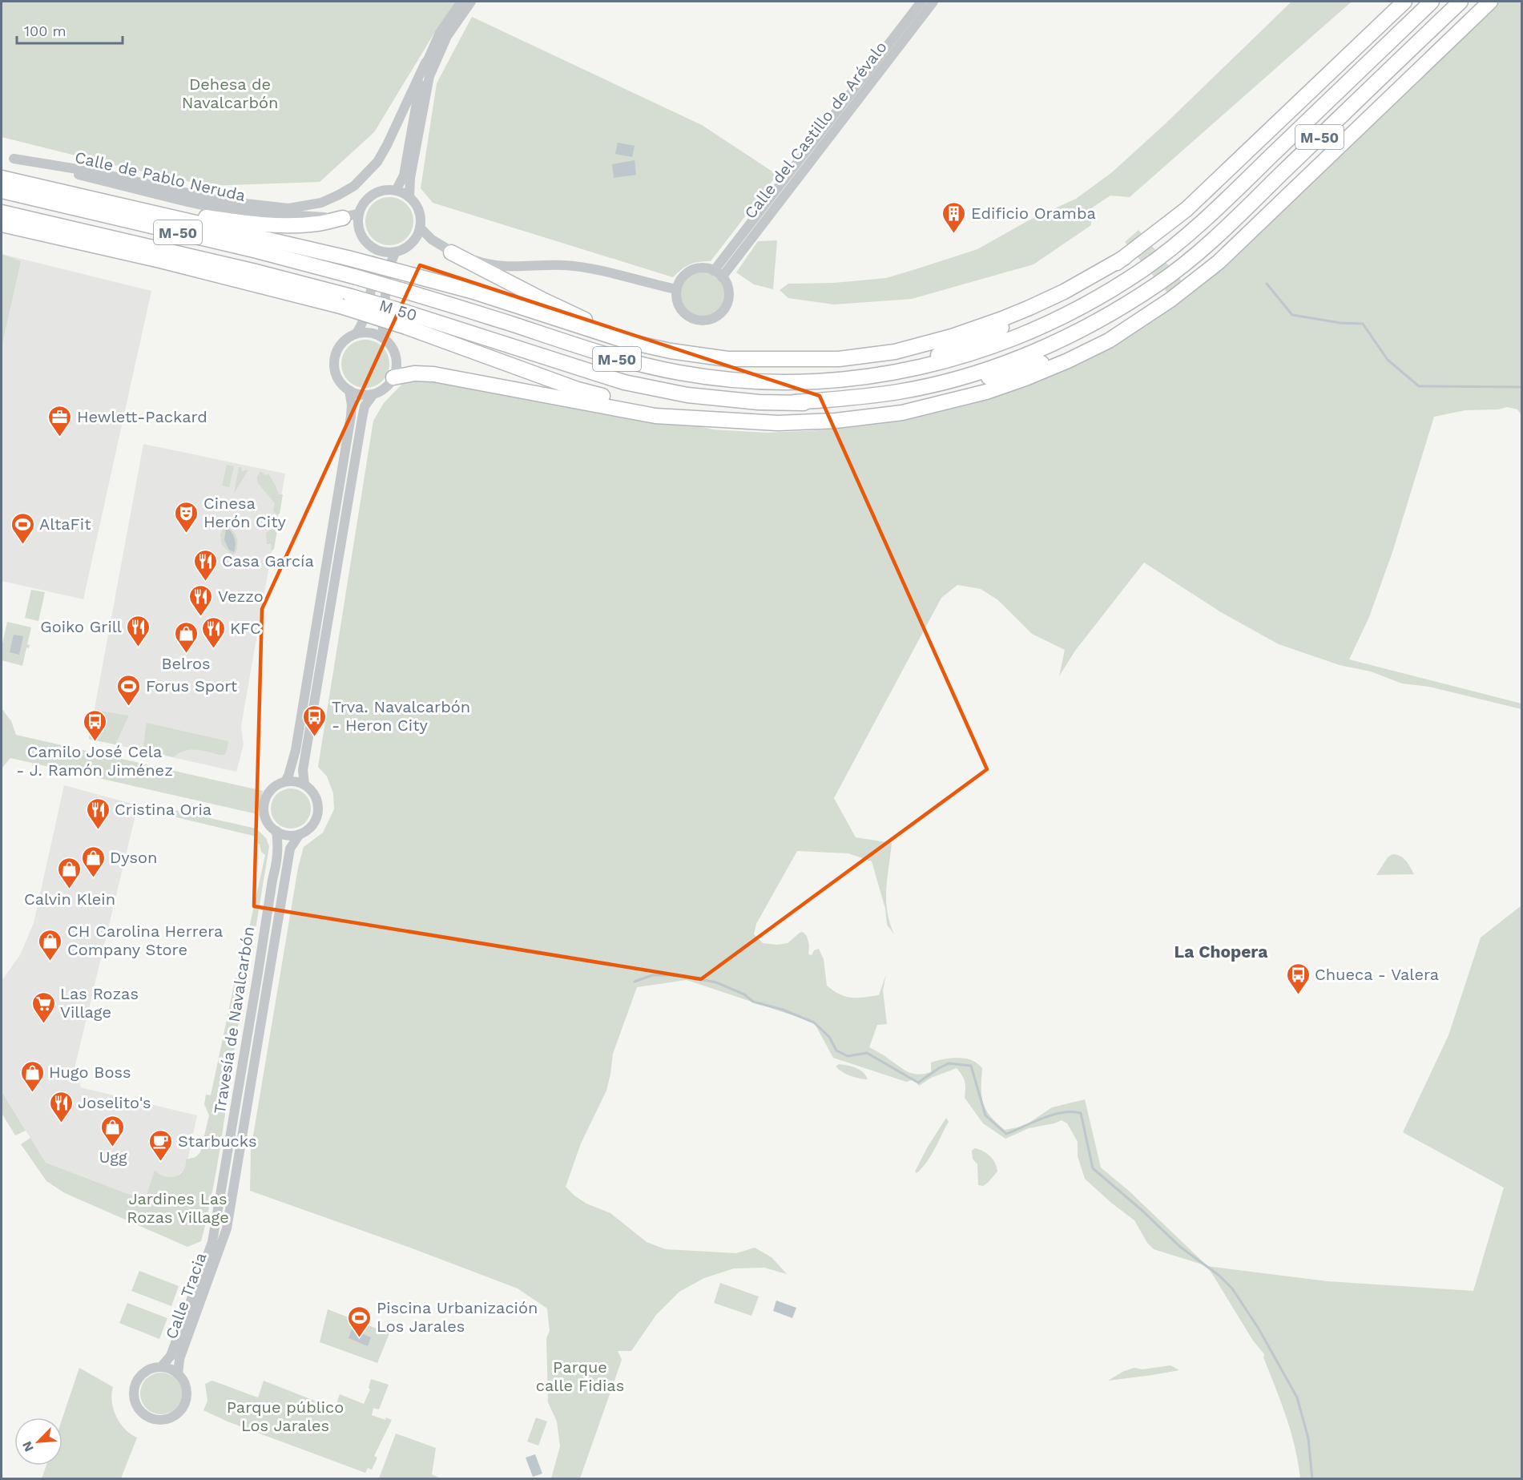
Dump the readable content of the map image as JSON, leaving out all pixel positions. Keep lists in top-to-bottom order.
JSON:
{
  "streets": {
    "highway": ["M-50", "M 50"],
    "street": [
      "Calle del Castillo de Arévalo",
      "Calle de Pablo Neruda",
      "Travesía de Navalcarbón",
      "Calle Tracia"
    ]
  },
  "crossings": [
    ["M-50", "M 50"],
    ["Travesía de Navalcarbón", "Calle Tracia"]
  ],
  "districts": ["La Chopera"],
  "parks": [
    "Dehesa de Navalcarbón",
    "Jardines Las Rozas Village",
    "Parque calle Fidias",
    "Parque público Los Jarales"
  ],
  "places": {
    "building": ["Edificio Oramba"],
    "office": ["Hewlett-Packard"],
    "theatre": ["Cinesa Herón City"],
    "sports": ["AltaFit", "Forus Sport", "Piscina Urbanización Los Jarales"],
    "restaurant": [
      "Casa García",
      "Vezzo",
      "Goiko Grill",
      "KFC",
      "Cristina Oria",
      "Joselito's"
    ],
    "shop": [
      "Belros",
      "Dyson",
      "Calvin Klein",
      "CH Carolina Herrera Company Store",
      "Hugo Boss",
      "Ugg"
    ],
    "bus stop": ["Trva. Navalcarbón - Heron City", "Camilo José Cela - J. Ramón Jiménez", "Chueca - Valera"],
    "supermarket": ["Las Rozas Village"],
    "cafe": ["Starbucks"]
  },
  "scale_bar": "100 m",
  "north": "bottom left"
}
